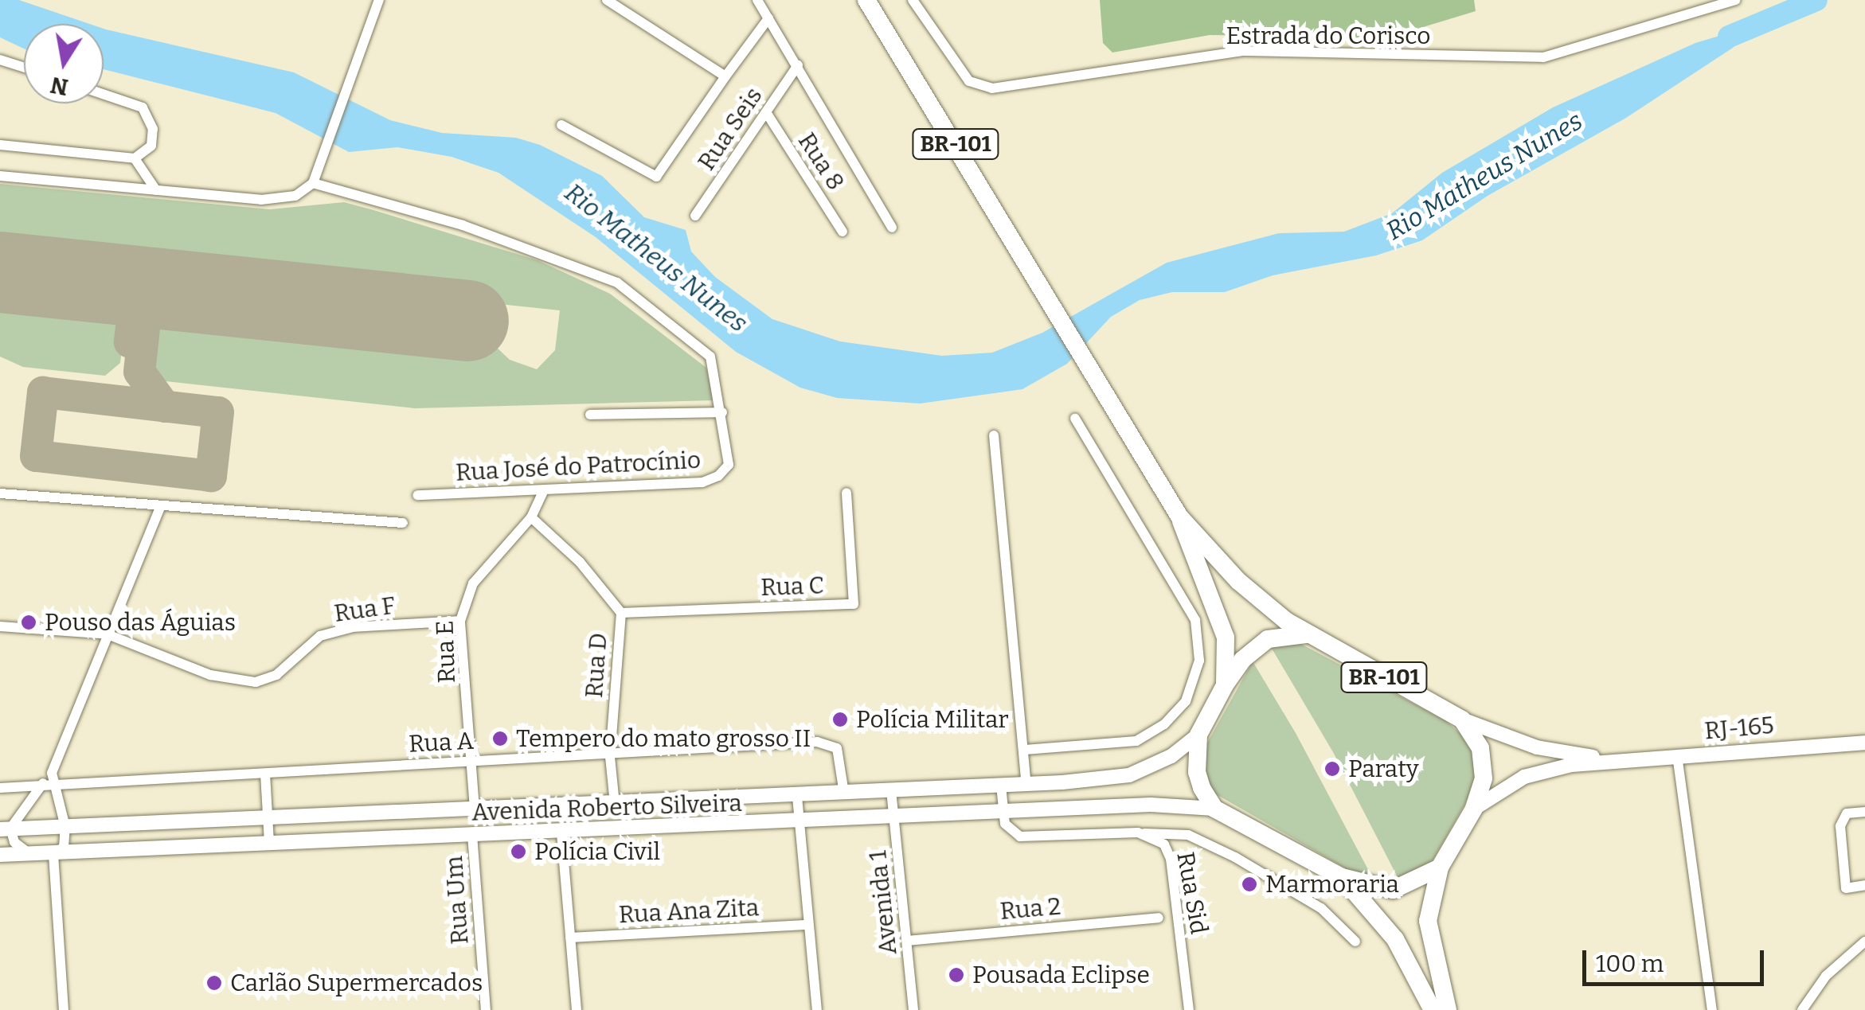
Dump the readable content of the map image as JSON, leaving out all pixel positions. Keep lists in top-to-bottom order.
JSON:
{
  "streets": {
    "highway": ["BR-101"],
    "street": [
      "Estrada do Corisco",
      "Rua Seis",
      "Rua 8",
      "Rua José do Patrocínio",
      "Rua C",
      "Rua F",
      "Rua E",
      "Rua D",
      "RJ-165",
      "Rua A",
      "Avenida Roberto Silveira",
      "Rua Sid",
      "Rua Um",
      "Avenida 1",
      "Rua 2",
      "Rua Ana Zita"
    ]
  },
  "crossings": [
    ["Rua Seis", "Rua 8"],
    ["BR-101", "RJ-165"],
    ["BR-101", "Avenida Roberto Silveira"],
    ["Rua José do Patrocínio", "Rua E"],
    ["Rua C", "Rua D"],
    ["Rua F", "Rua E"],
    ["Rua E", "Rua D"],
    ["Rua E", "Rua A"],
    ["Rua E", "Avenida Roberto Silveira"],
    ["Rua D", "Rua A"],
    ["Rua D", "Avenida Roberto Silveira"],
    ["RJ-165", "Avenida Roberto Silveira"],
    ["Rua A", "Avenida Roberto Silveira"],
    ["Avenida Roberto Silveira", "Rua Um"],
    ["Avenida Roberto Silveira", "Avenida 1"],
    ["Avenida 1", "Rua 2"]
  ],
  "water": ["Rio Matheus Nunes"],
  "places": [
    "Pouso das Águias",
    "Polícia Militar",
    "Tempero do mato grosso II",
    "Paraty",
    "Polícia Civil",
    "Marmoraria",
    "Pousada Eclipse",
    "Carlão Supermercados"
  ],
  "scale_bar": "100 m",
  "north": "bottom"
}
